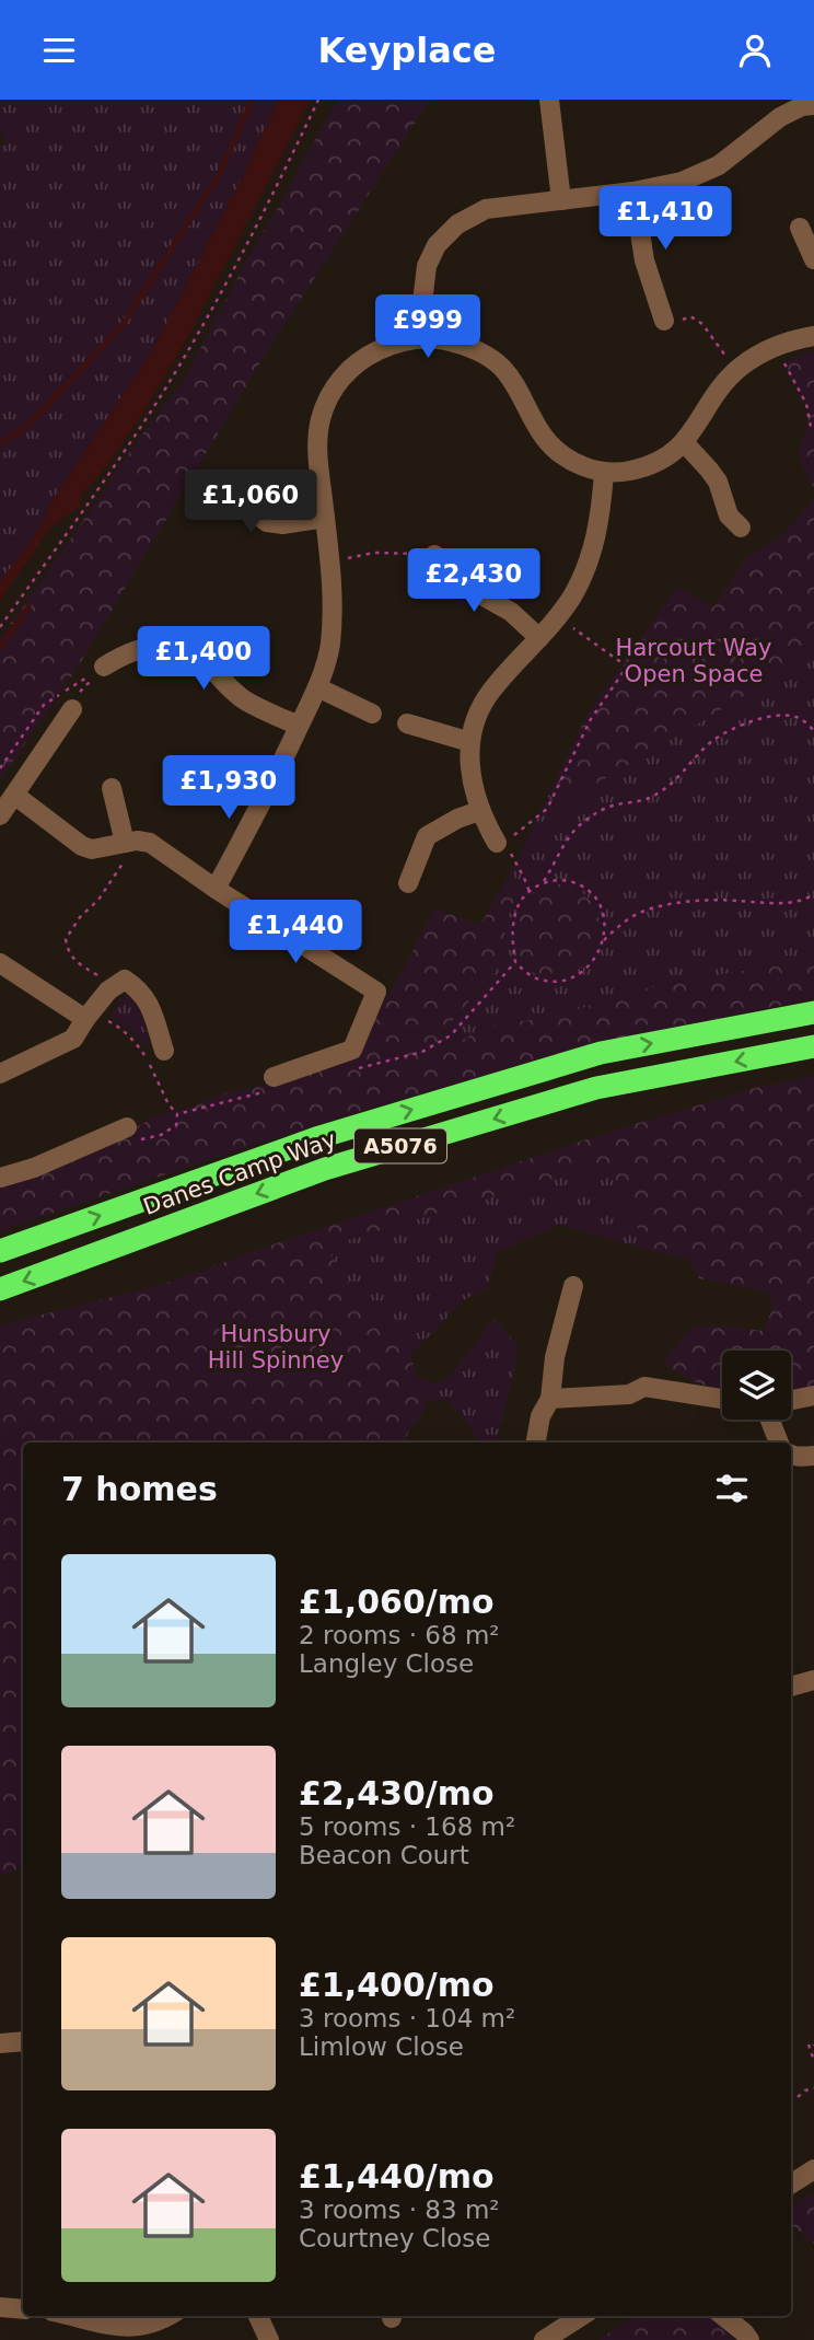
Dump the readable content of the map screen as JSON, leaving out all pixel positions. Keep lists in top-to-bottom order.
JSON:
{
  "streets": {
    "highway": ["A5076", "Danes Camp Way"]
  },
  "parks": ["Harcourt Way Open Space", "Hunsbury Hill Spinney"],
  "page": {
    "header": "Keyplace",
    "price": [
      "£1,410",
      "£999",
      "£1,060",
      "£2,430",
      "£1,400",
      "£1,930",
      "£1,440"
    ],
    "heading": "7 homes",
    "list": [
      {
        "name": "£1,060/mo",
        "note": "2 rooms · 68 m² · Langley Close"
      },
      {
        "name": "£2,430/mo",
        "note": "5 rooms · 168 m² · Beacon Court"
      },
      {
        "name": "£1,400/mo",
        "note": "3 rooms · 104 m² · Limlow Close"
      },
      {
        "name": "£1,440/mo",
        "note": "3 rooms · 83 m² · Courtney Close"
      }
    ]
  }
}
